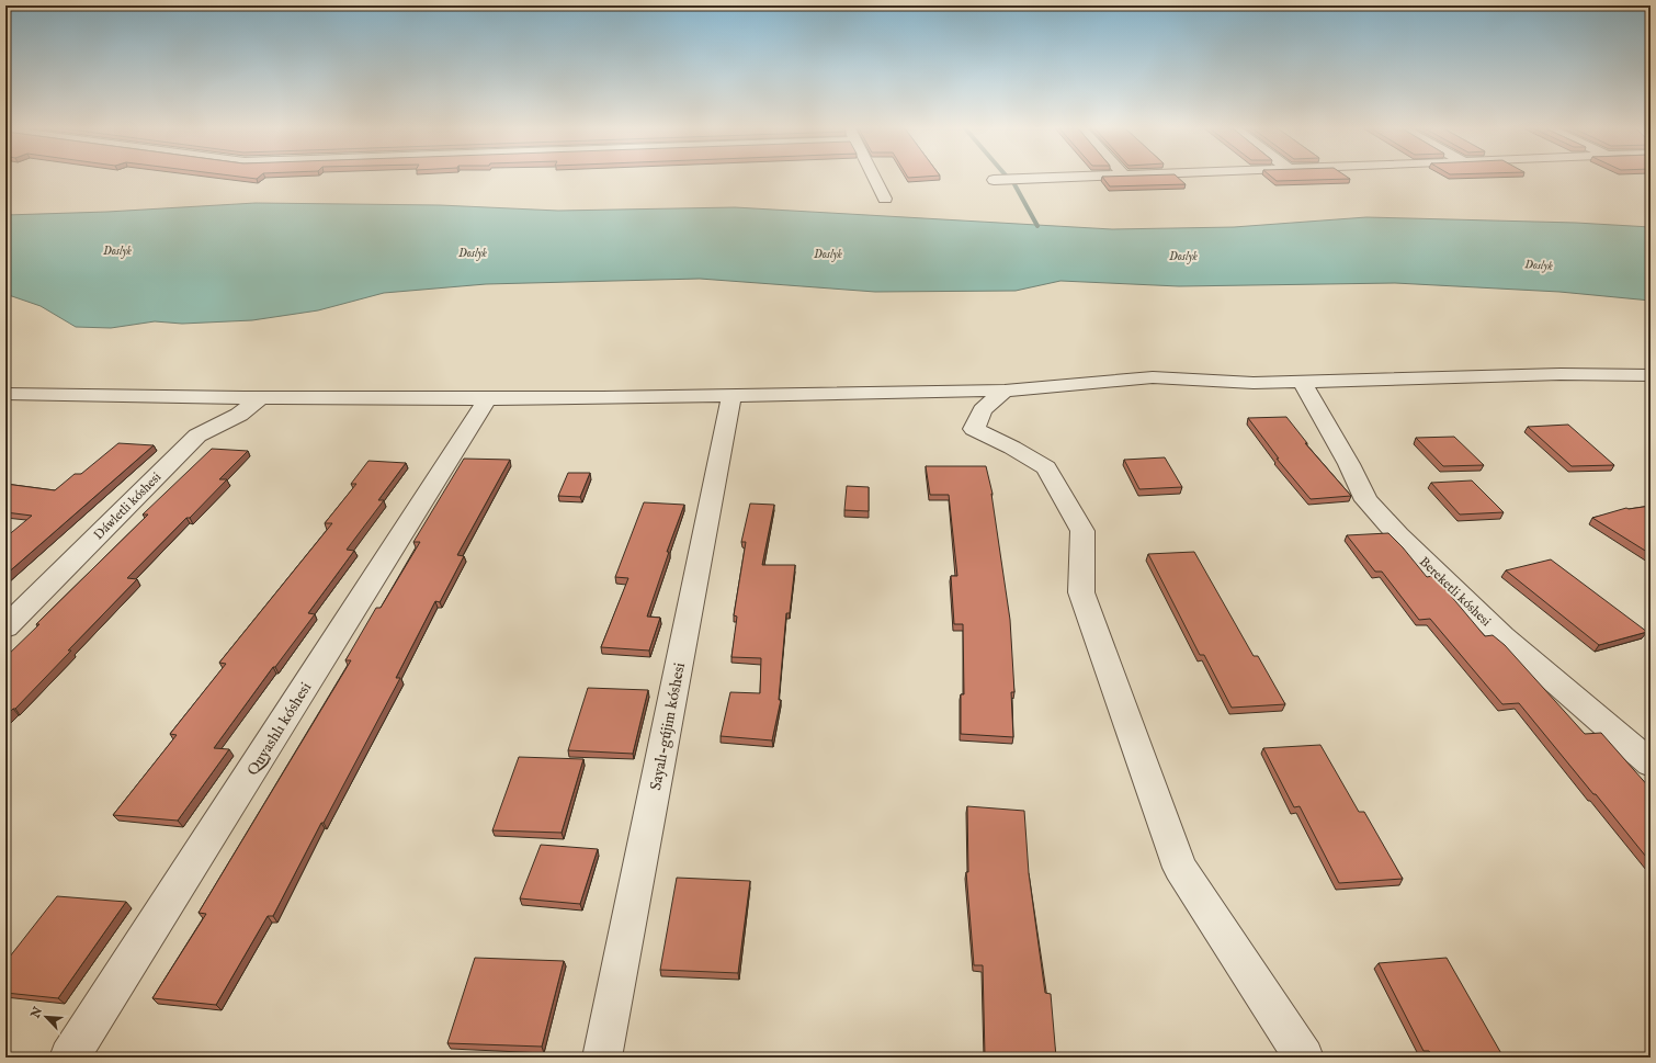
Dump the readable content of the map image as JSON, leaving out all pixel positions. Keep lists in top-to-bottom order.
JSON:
{
  "streets": {
    "street": [
      "Dáwletli kóshesi",
      "Bereketli kóshesi",
      "Sayalı-gújim kóshesi",
      "Quyashlı kóshesi"
    ]
  },
  "water": ["Doslyk"],
  "north": "top left"
}
